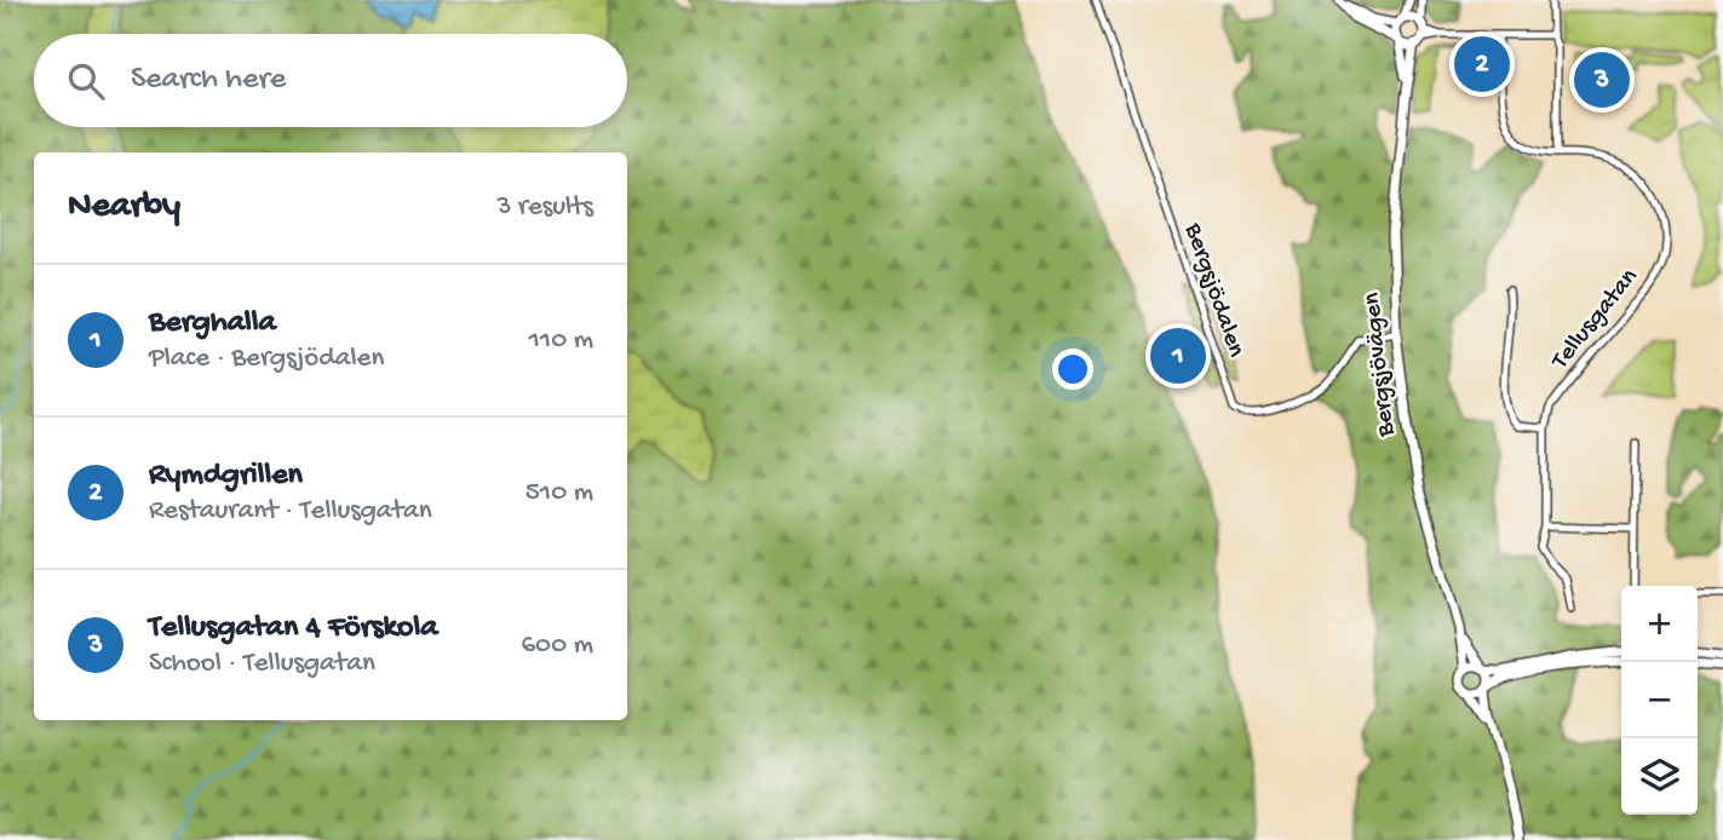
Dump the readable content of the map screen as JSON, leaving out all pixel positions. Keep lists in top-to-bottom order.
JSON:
{
  "streets": {
    "main road": ["Bergsjövägen"],
    "street": ["Bergsjödalen", "Tellusgatan"]
  },
  "crossings": [
    ["Bergsjödalen", "Bergsjövägen"]
  ],
  "page": {
    "pins": ["2", "3", "1"],
    "search": "Search here",
    "heading": ["Nearby", "3 results"],
    "list": [
      {
        "mark": "1",
        "name": "Berghalla",
        "note": "Place · Bergsjödalen",
        "value": "110 m"
      },
      {
        "mark": "2",
        "name": "Rymdgrillen",
        "note": "Restaurant · Tellusgatan",
        "value": "510 m"
      },
      {
        "mark": "3",
        "name": "Tellusgatan 4 Förskola",
        "note": "School · Tellusgatan",
        "value": "600 m"
      }
    ],
    "map_buttons": ["+", "−"]
  }
}
